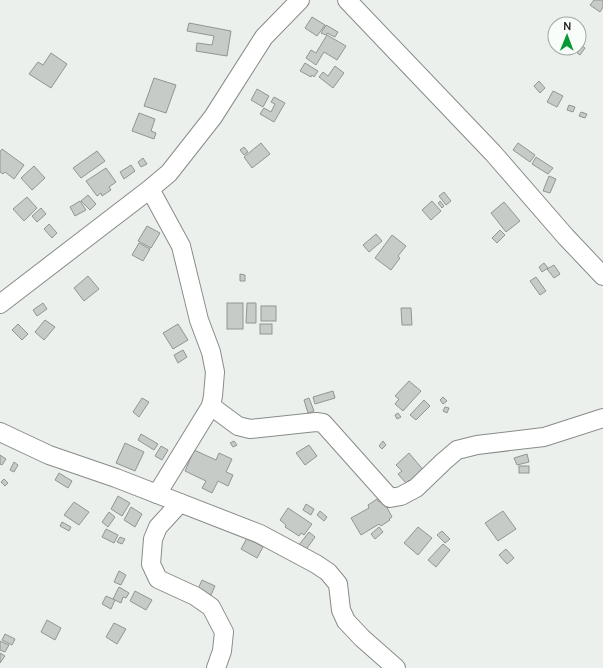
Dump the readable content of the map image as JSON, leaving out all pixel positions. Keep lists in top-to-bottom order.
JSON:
{
  "north": "top"
}
